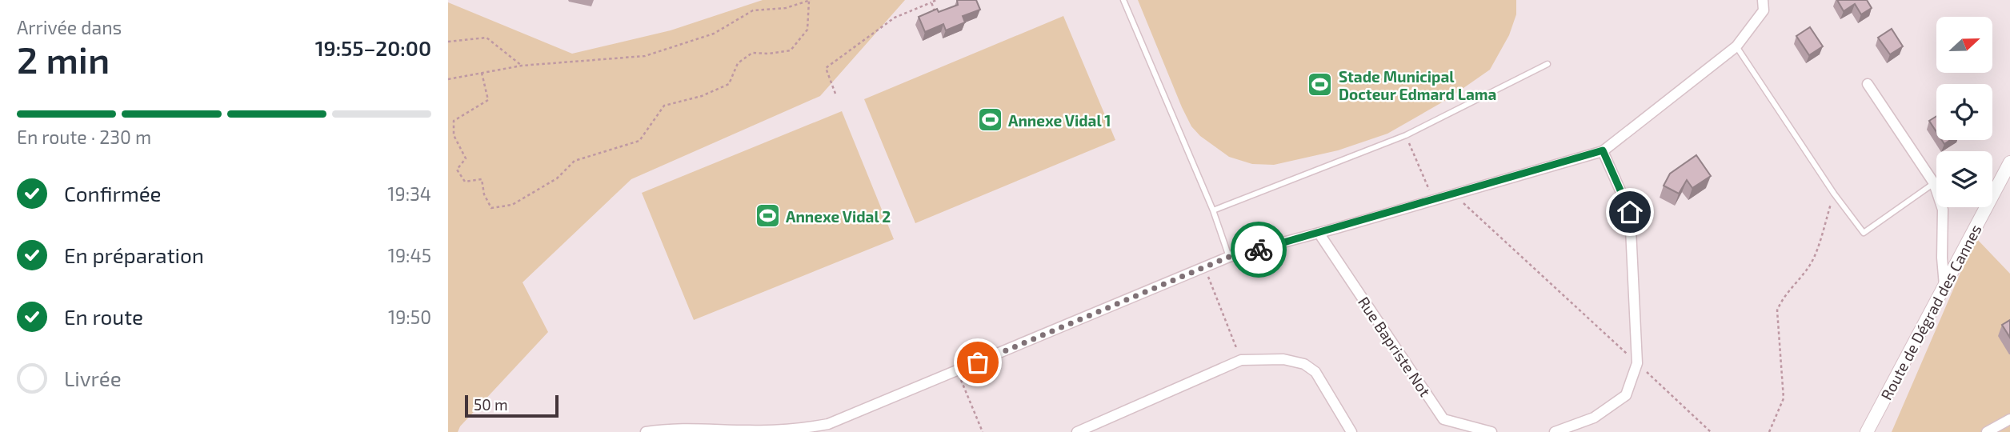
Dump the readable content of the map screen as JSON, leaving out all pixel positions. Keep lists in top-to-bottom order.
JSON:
{
  "streets": {
    "street": ["Route de Dégrad des Cannes", "Rue Bapriste Not"]
  },
  "places": {
    "sports": ["Stade Municipal Docteur Edmard Lama", "Annexe Vidal 1", "Annexe Vidal 2"]
  },
  "scale_bar": "50 m",
  "north": "right",
  "page": {
    "heading": ["2 min", "Arrivée dans", "19:55–20:00"],
    "bar": "En route · 230 m",
    "list": [
      ["Confirmée", "19:34"],
      ["En préparation", "19:45"],
      ["En route", "19:50"],
      "Livrée"
    ],
    "scale": "50 m"
  }
}
